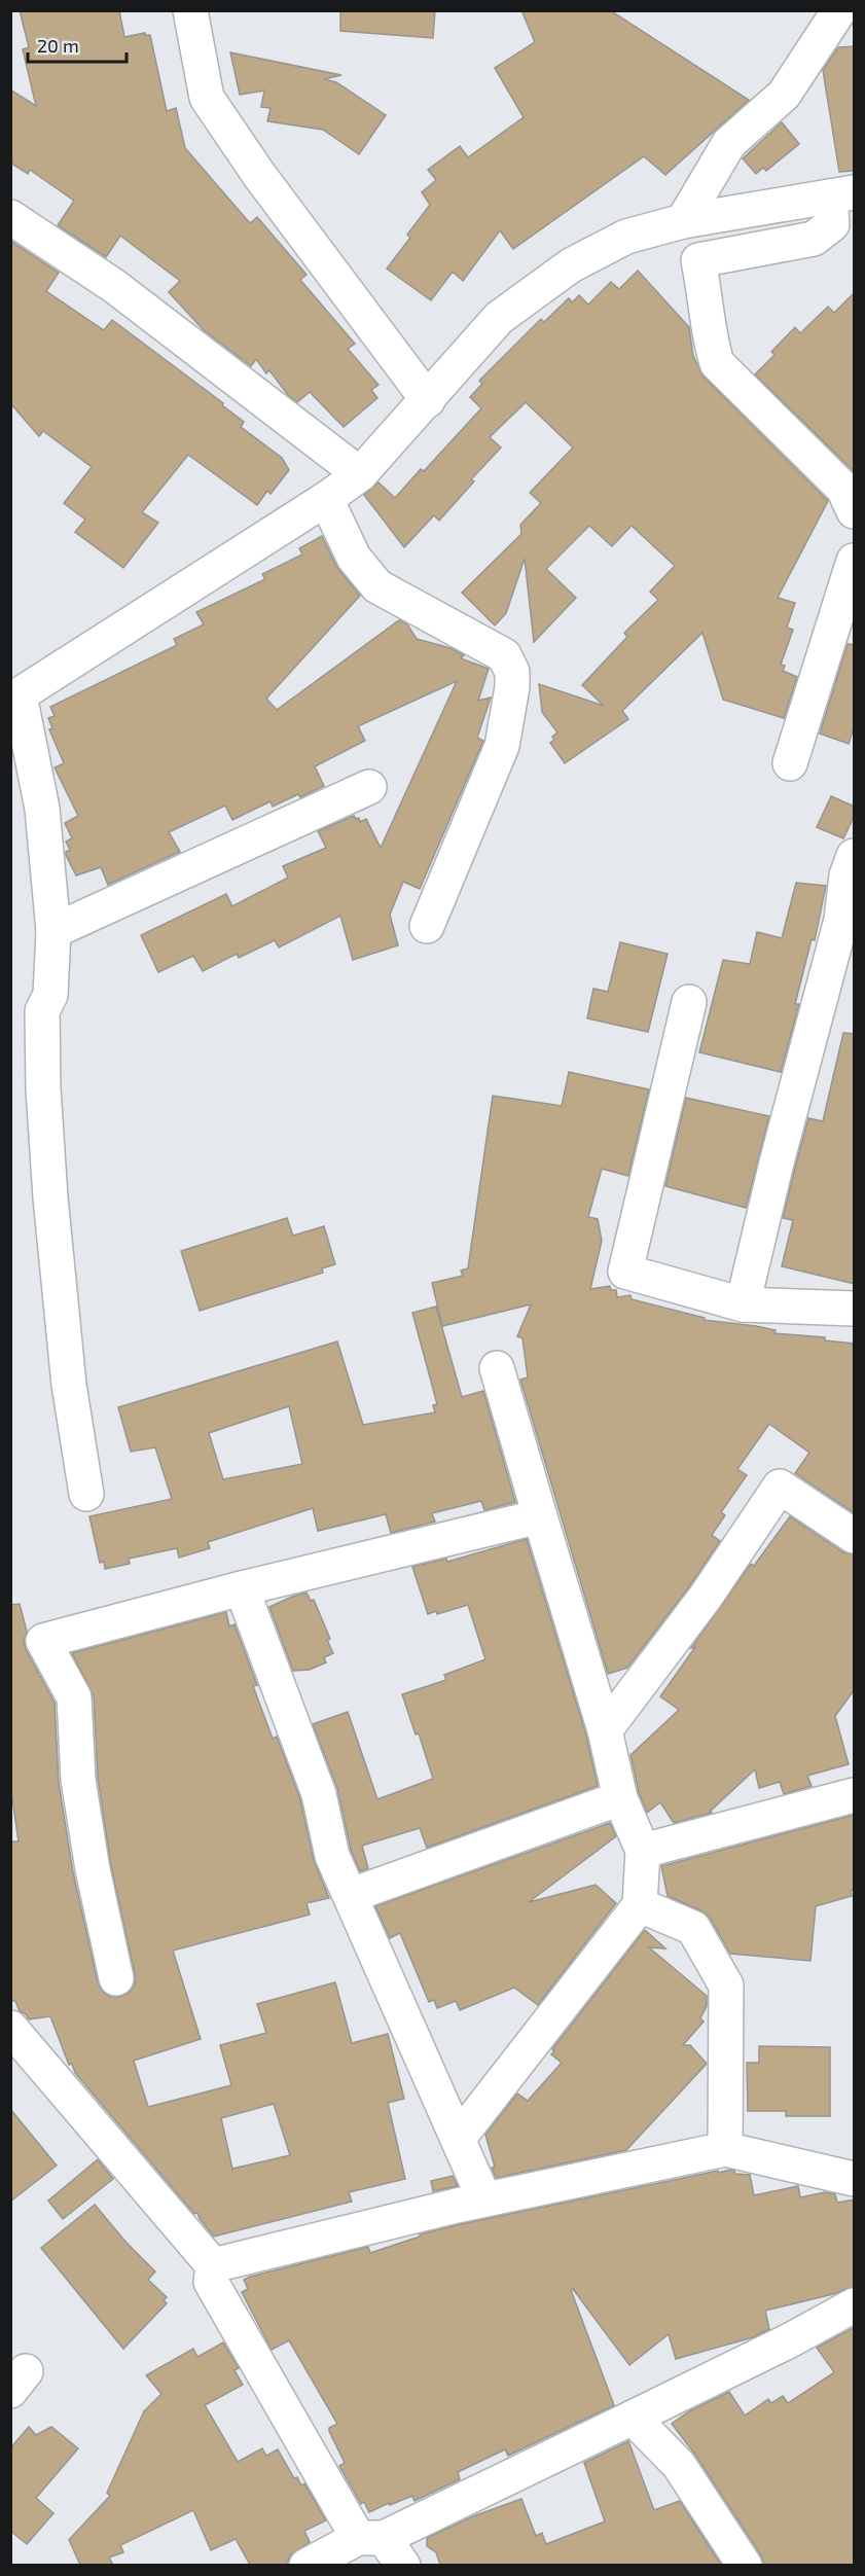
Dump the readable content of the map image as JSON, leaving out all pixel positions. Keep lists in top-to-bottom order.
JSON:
{
  "scale_bar": "20 m"
}
